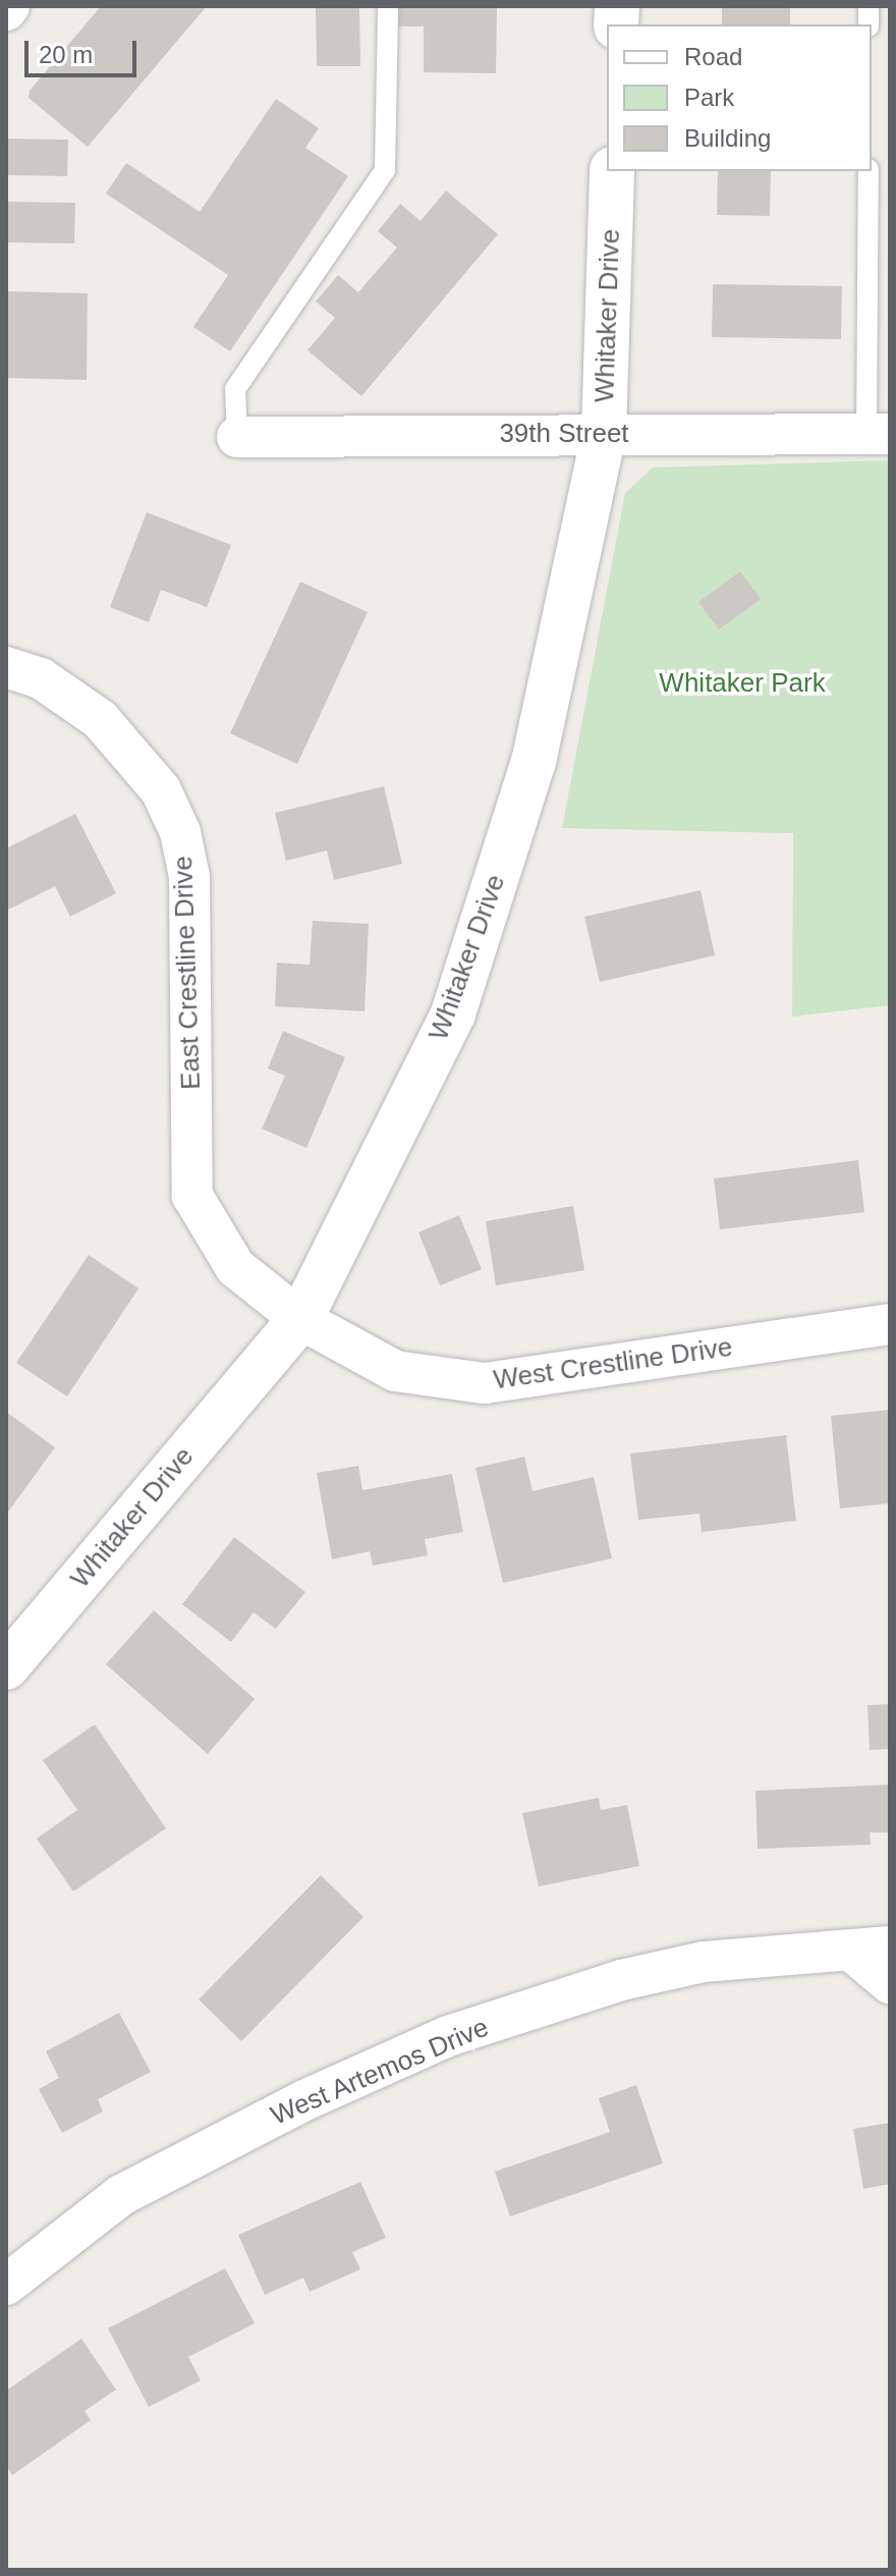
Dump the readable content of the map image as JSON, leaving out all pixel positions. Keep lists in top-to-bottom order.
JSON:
{
  "streets": {
    "street": [
      "Whitaker Drive",
      "39th Street",
      "East Crestline Drive",
      "West Crestline Drive",
      "West Artemos Drive"
    ]
  },
  "crossings": [
    ["Whitaker Drive", "39th Street"],
    ["Whitaker Drive", "East Crestline Drive"],
    ["Whitaker Drive", "West Crestline Drive"],
    ["East Crestline Drive", "West Crestline Drive"]
  ],
  "parks": ["Whitaker Park"],
  "legend": ["Road", "Park", "Building"],
  "scale_bar": "20 m"
}
